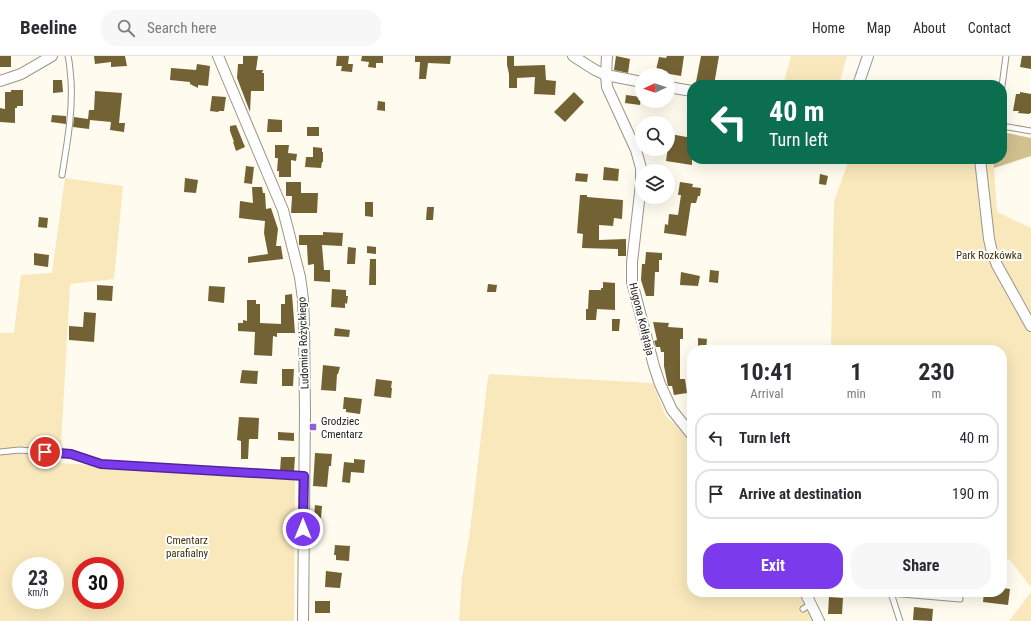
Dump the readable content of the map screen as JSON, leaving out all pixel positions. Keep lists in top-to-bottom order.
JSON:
{
  "streets": {
    "street": ["Hugona Kołłątaja", "Ludomira Różyckiego"]
  },
  "parks": ["Park Rozkówka", "Cmentarz parafialny"],
  "places": {
    "transit": ["Grodziec Cmentarz"]
  },
  "north": "left",
  "page": {
    "header": "Beeline",
    "search": "Search here",
    "nav": [
      "Home",
      "Map",
      "About",
      "Contact"
    ],
    "turn": ["40 m", "Turn left"],
    "eta": [
      "10:41",
      "Arrival",
      "1",
      "min",
      "230",
      "m"
    ],
    "list": [
      {
        "name": "Turn left",
        "value": "40 m"
      },
      {
        "name": "Arrive at destination",
        "value": "190 m"
      }
    ],
    "buttons": ["Exit", "Share"],
    "speed": "23 km/h",
    "limit": "30"
  }
}
